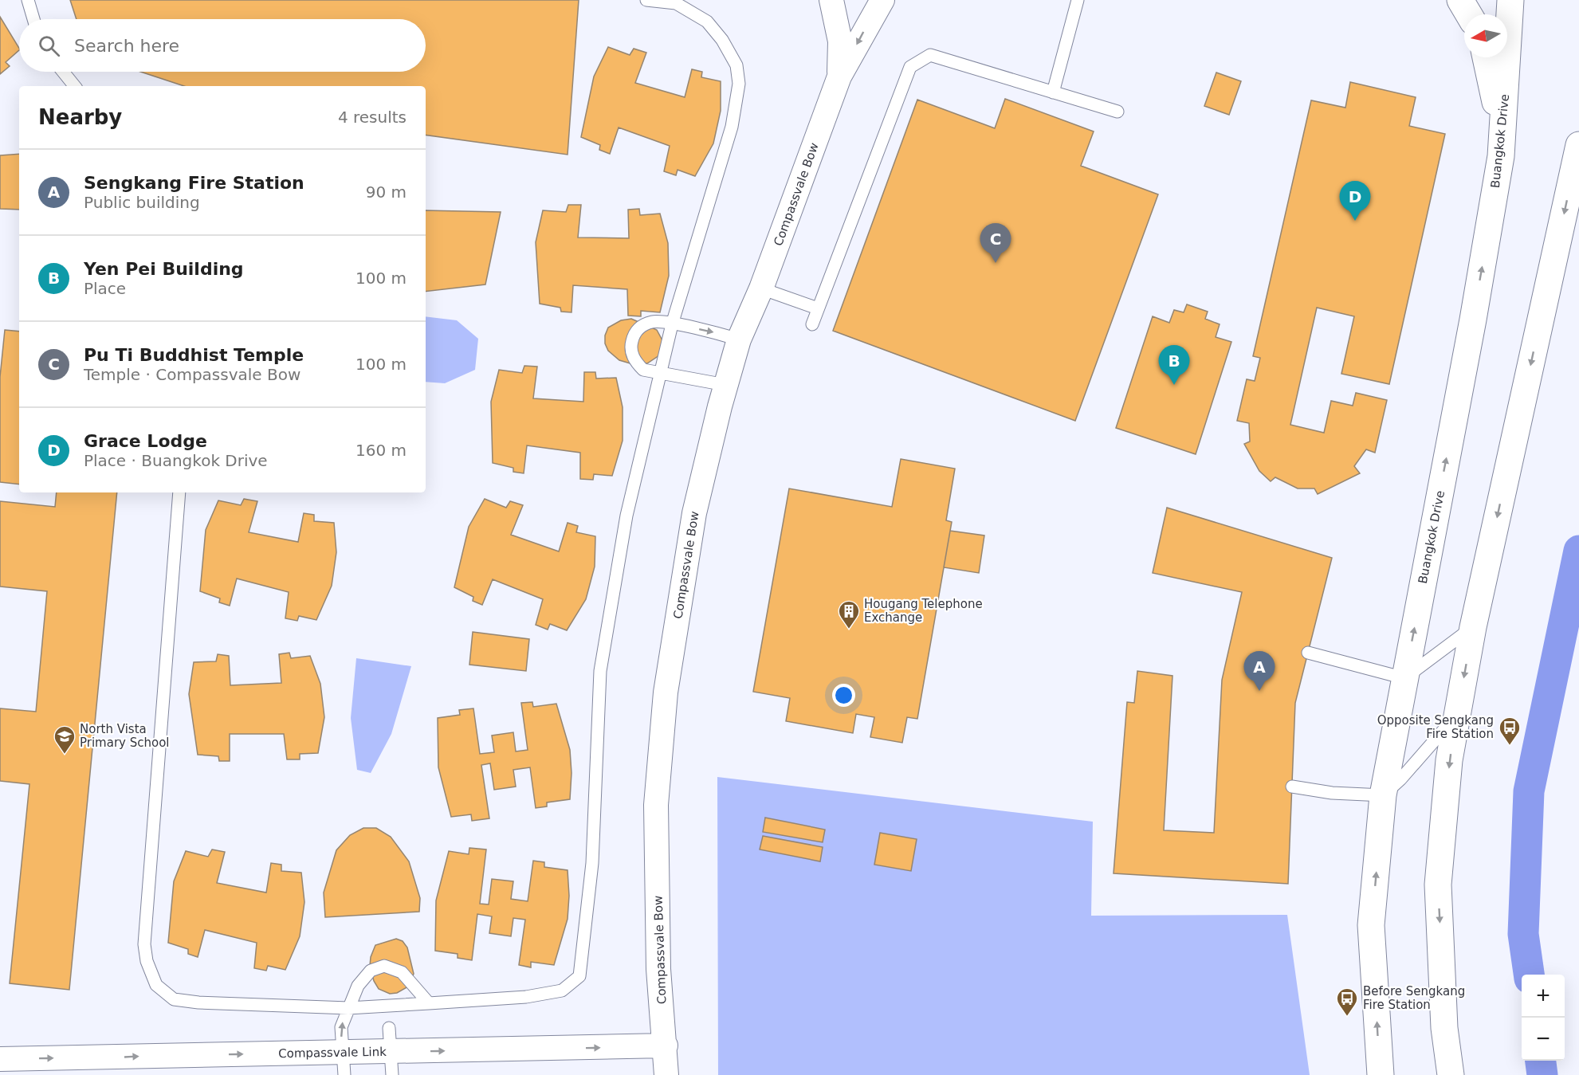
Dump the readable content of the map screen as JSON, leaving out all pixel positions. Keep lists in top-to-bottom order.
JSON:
{
  "streets": {
    "main road": ["Buangkok Drive"],
    "street": ["Compassvale Bow", "Compassvale Link"]
  },
  "crossings": [
    ["Compassvale Bow", "Compassvale Link"]
  ],
  "one_way": ["Compassvale Link"],
  "places": {
    "building": ["Hougang Telephone Exchange"],
    "bus stop": ["Opposite Sengkang Fire Station", "Before Sengkang Fire Station"],
    "school or university": ["North Vista Primary School"]
  },
  "north": "left",
  "page": {
    "search": "Search here",
    "heading": ["Nearby", "4 results"],
    "list": [
      {
        "mark": "A",
        "name": "Sengkang Fire Station",
        "note": "Public building",
        "value": "90 m"
      },
      {
        "mark": "B",
        "name": "Yen Pei Building",
        "note": "Place",
        "value": "100 m"
      },
      {
        "mark": "C",
        "name": "Pu Ti Buddhist Temple",
        "note": "Temple · Compassvale Bow",
        "value": "100 m"
      },
      {
        "mark": "D",
        "name": "Grace Lodge",
        "note": "Place · Buangkok Drive",
        "value": "160 m"
      }
    ],
    "pins": [
      "D",
      "C",
      "B",
      "A"
    ],
    "map_buttons": ["+", "−"]
  }
}
